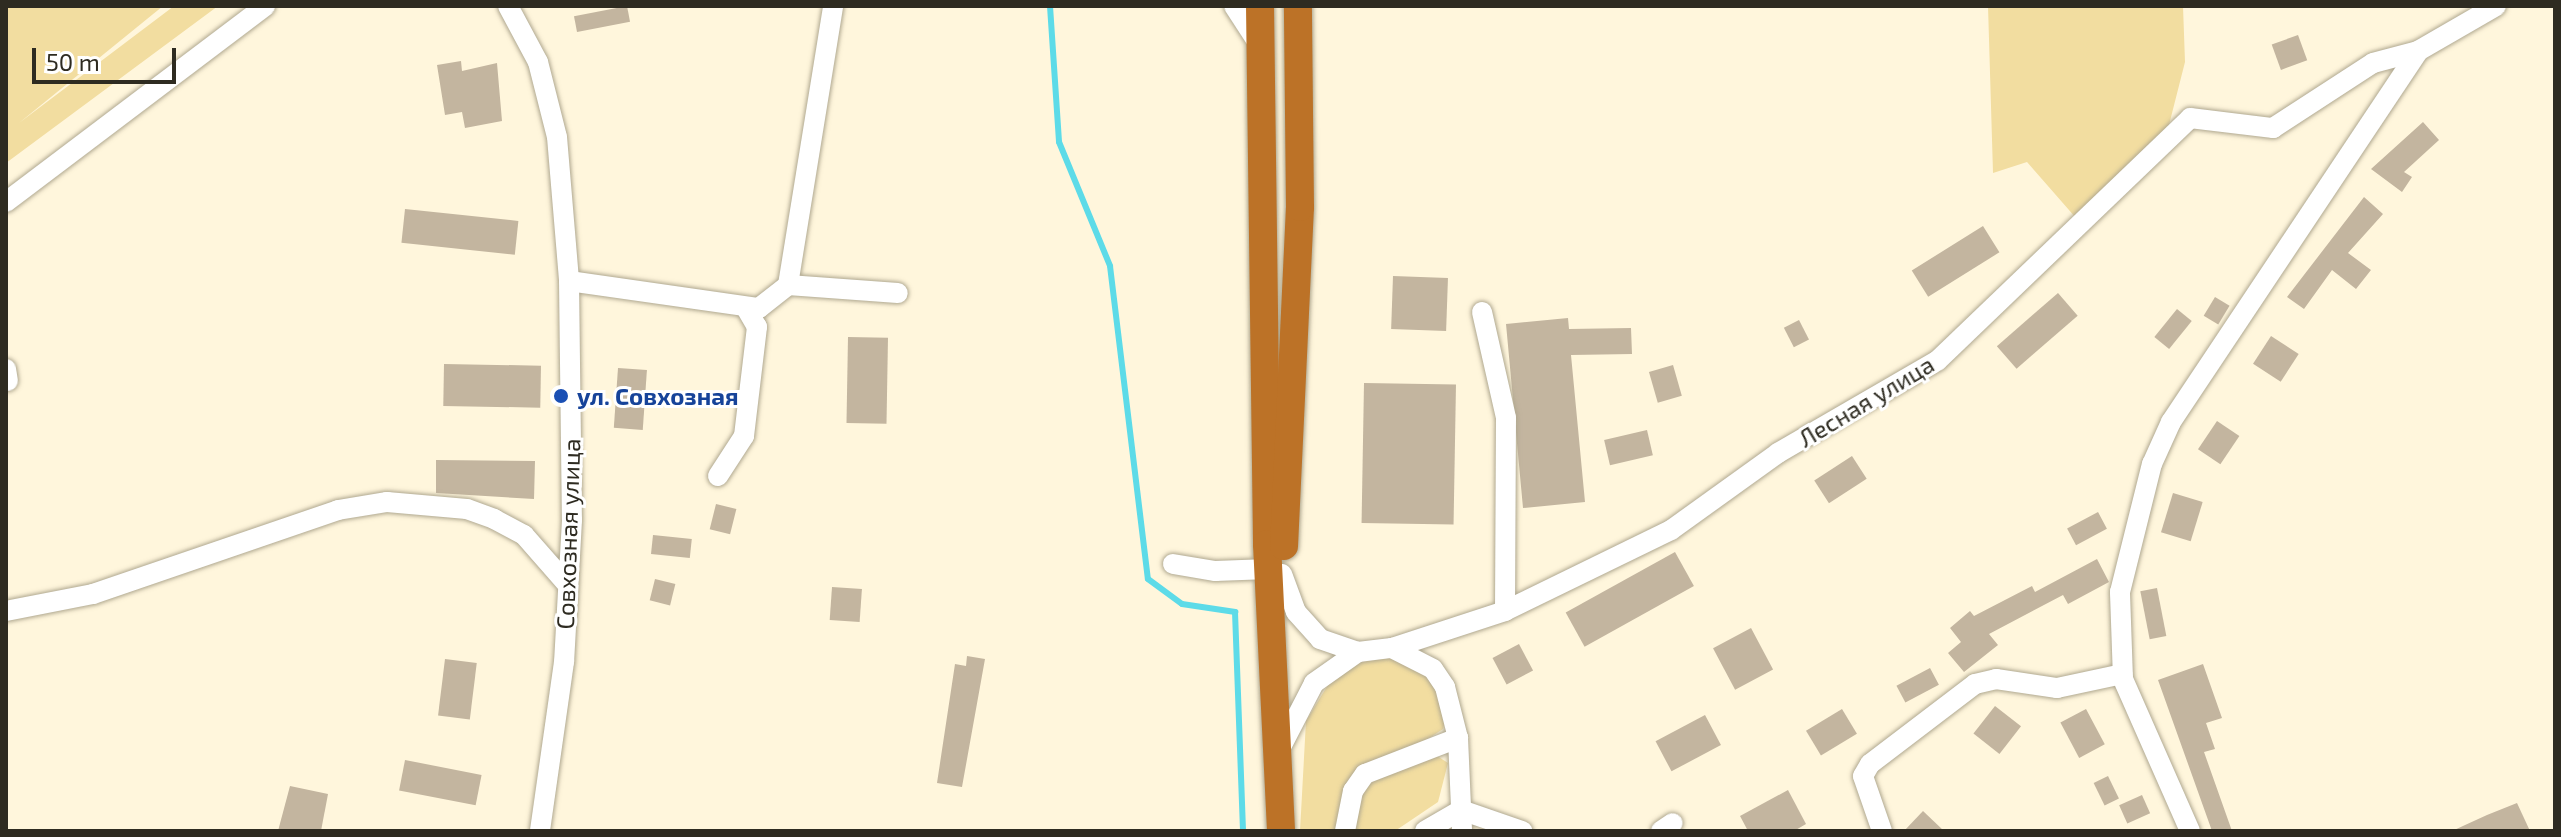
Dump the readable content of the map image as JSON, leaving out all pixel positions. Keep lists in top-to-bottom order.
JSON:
{
  "streets": {
    "street": ["Лесная улица", "Совхозная улица"]
  },
  "places": ["ул. Совхозная"],
  "scale_bar": "50 m"
}
